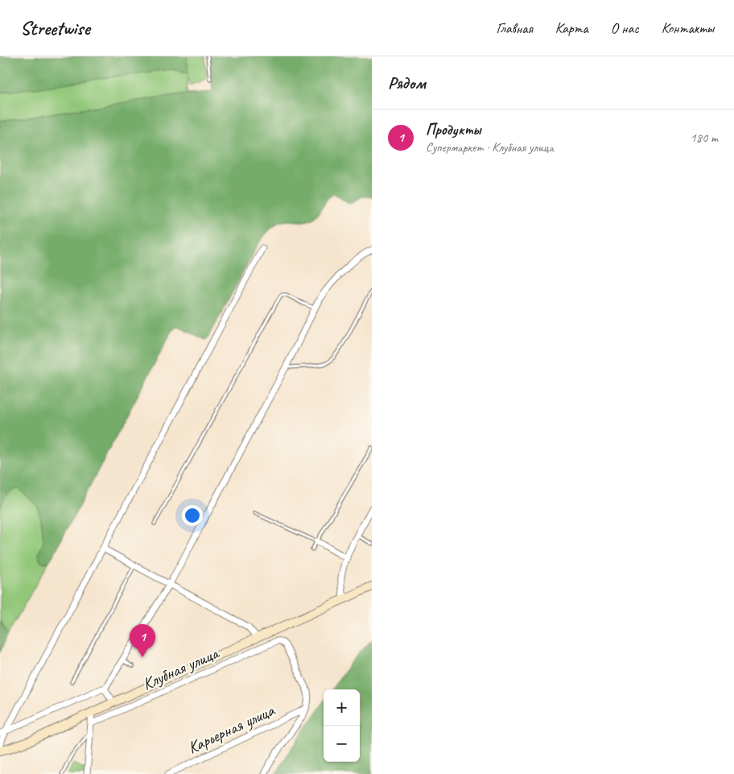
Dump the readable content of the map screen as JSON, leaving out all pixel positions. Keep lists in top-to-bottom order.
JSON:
{
  "streets": {
    "street": ["Клубная улица", "Карьерная улица"]
  },
  "crossings": [
    ["Клубная улица", "Карьерная улица"]
  ],
  "page": {
    "header": "Streetwise",
    "nav": [
      "Главная",
      "Карта",
      "О нас",
      "Контакты"
    ],
    "heading": "Рядом",
    "list": [
      {
        "mark": "1",
        "name": "Продукты",
        "note": "Супермаркет · Клубная улица",
        "value": "180 m"
      }
    ],
    "pins": "1",
    "map_buttons": ["+", "−"]
  }
}
